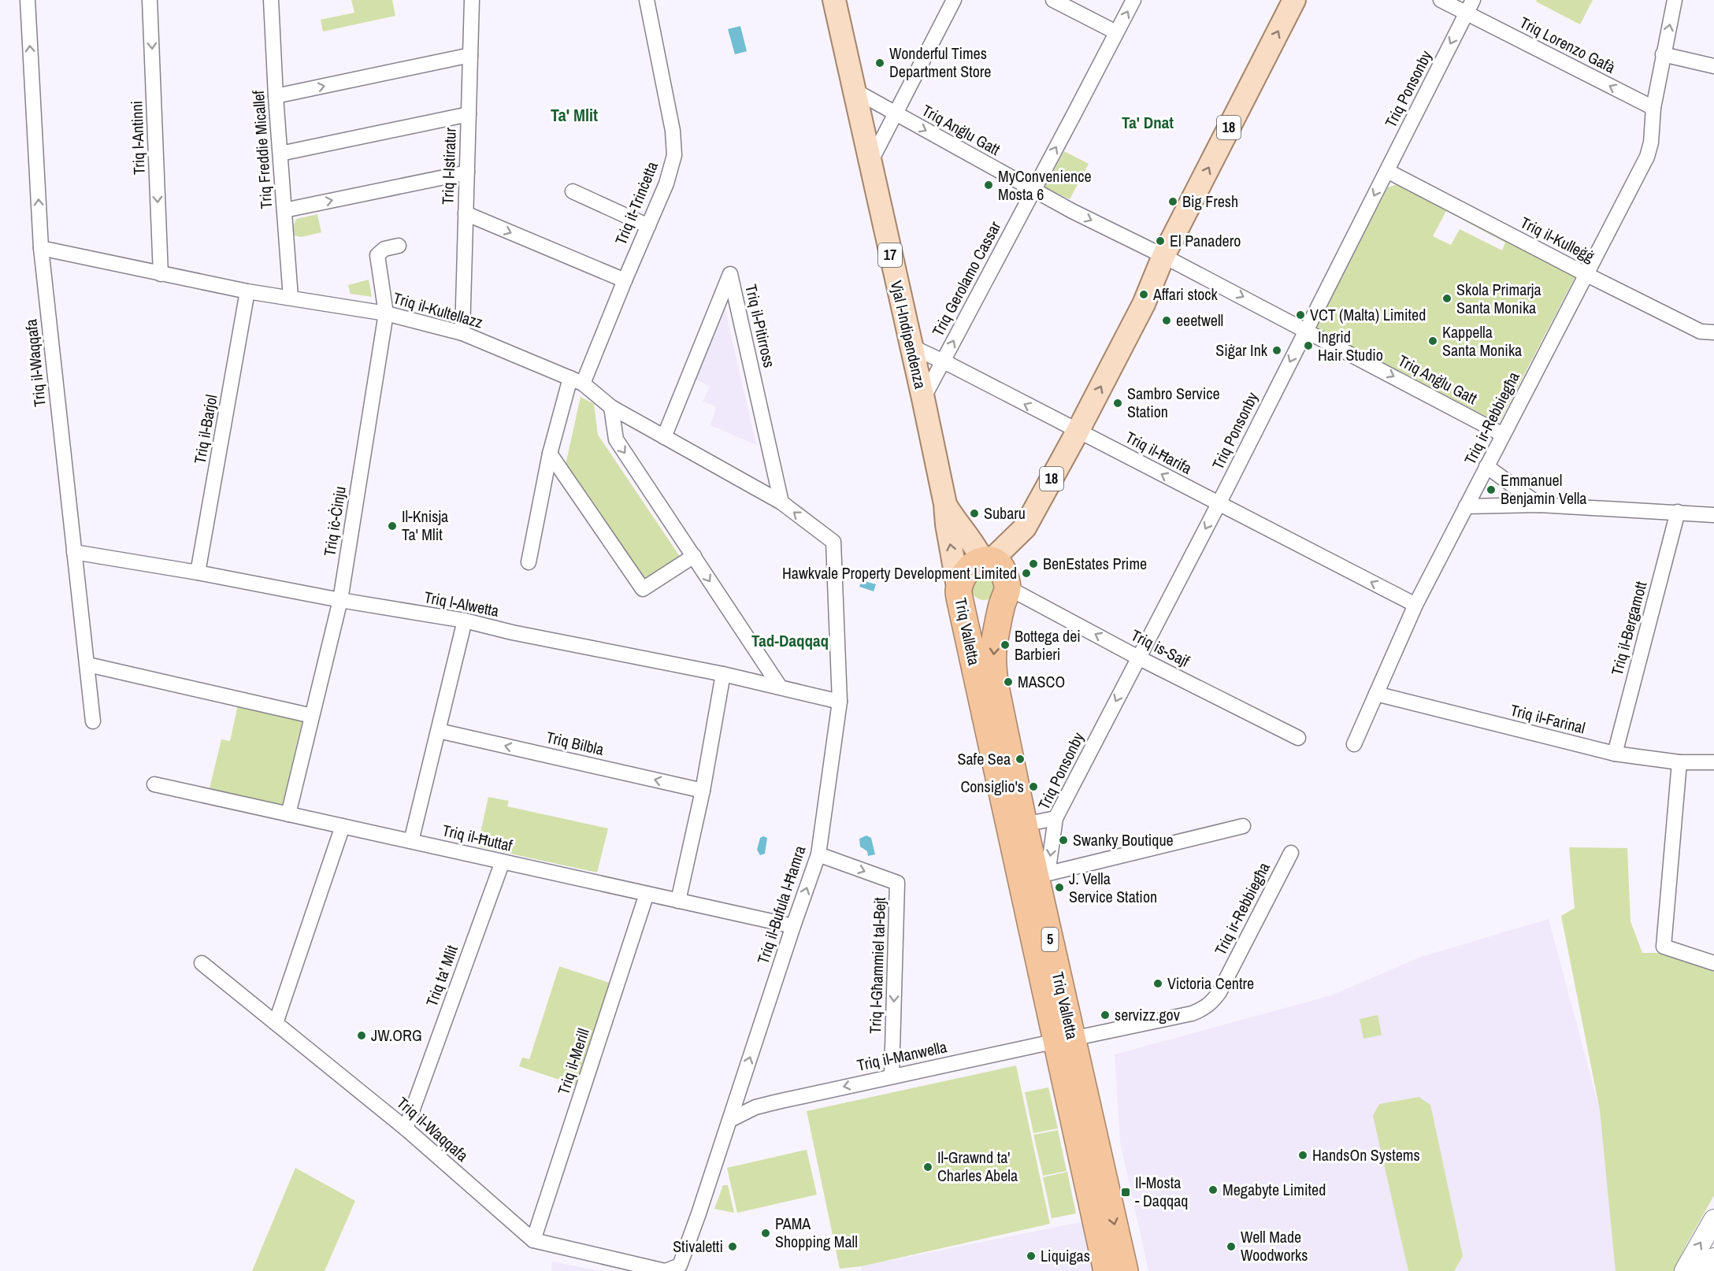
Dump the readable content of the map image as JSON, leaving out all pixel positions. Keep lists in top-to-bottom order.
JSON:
{
  "streets": {
    "highway": ["Triq Valletta", "5"],
    "main road": ["18", "17", "Vjal l-Indipendenza"],
    "street": [
      "Triq Lorenzo Gafà",
      "Triq Ponsonby",
      "Triq Anġlu Gatt",
      "Triq l-Antinni",
      "Triq Freddie Micallef",
      "Triq l-Istiratur",
      "Triq it-Trinċetta",
      "Triq il-Kulleġġ",
      "Triq Gerolamo Cassar",
      "Triq il-Kultellazz",
      "Triq il-Pitirross",
      "Triq il-Waqqafa",
      "Triq ir-Rebbiegħa",
      "Triq il-Barjol",
      "Triq il-Ħarifa",
      "Triq iċ-Ċinju",
      "Triq l-Alwetta",
      "Triq il-Bergamott",
      "Triq is-Sajf",
      "Triq il-Farinal",
      "Triq Bilbla",
      "Triq il-Ħuttaf",
      "Triq il-Bufula l-Ħamra",
      "Triq l-Għammiel tal-Bejt",
      "Triq ta' Mlit",
      "Triq il-Manwella",
      "Triq il-Merill"
    ]
  },
  "crossings": [
    ["Triq Lorenzo Gafà", "Triq Ponsonby"],
    ["Triq Lorenzo Gafà", "Triq ir-Rebbiegħa"],
    ["Triq Ponsonby", "Triq Anġlu Gatt"],
    ["Triq Ponsonby", "Triq il-Kulleġġ"],
    ["Triq Ponsonby", "Triq il-Ħarifa"],
    ["Triq Ponsonby", "Triq Valletta"],
    ["Triq Ponsonby", "Triq is-Sajf"],
    ["18", "Triq Anġlu Gatt"],
    ["18", "Vjal l-Indipendenza"],
    ["18", "Triq il-Ħarifa"],
    ["18", "Triq Valletta"],
    ["Triq Anġlu Gatt", "Triq Gerolamo Cassar"],
    ["Triq Anġlu Gatt", "Vjal l-Indipendenza"],
    ["Triq Anġlu Gatt", "Triq ir-Rebbiegħa"],
    ["Triq l-Antinni", "Triq il-Kultellazz"],
    ["Triq Freddie Micallef", "Triq il-Kultellazz"],
    ["Triq l-Istiratur", "Triq il-Kultellazz"],
    ["Triq it-Trinċetta", "Triq il-Kultellazz"],
    ["Triq il-Kulleġġ", "Triq ir-Rebbiegħa"],
    ["Triq Gerolamo Cassar", "Vjal l-Indipendenza"],
    ["Triq Gerolamo Cassar", "Triq il-Ħarifa"],
    ["Triq il-Kultellazz", "Triq il-Pitirross"],
    ["Triq il-Kultellazz", "Triq il-Waqqafa"],
    ["Triq il-Kultellazz", "Triq il-Barjol"],
    ["Triq il-Kultellazz", "Triq iċ-Ċinju"],
    ["Triq il-Kultellazz", "Triq il-Bufula l-Ħamra"],
    ["Vjal l-Indipendenza", "Triq il-Ħarifa"],
    ["Vjal l-Indipendenza", "Triq Valletta"],
    ["Triq il-Waqqafa", "Triq l-Alwetta"],
    ["Triq il-Waqqafa", "Triq il-Bufula l-Ħamra"],
    ["Triq il-Waqqafa", "Triq ta' Mlit"],
    ["Triq il-Waqqafa", "Triq il-Merill"],
    ["Triq ir-Rebbiegħa", "Triq il-Ħarifa"],
    ["Triq ir-Rebbiegħa", "Triq Valletta"],
    ["Triq ir-Rebbiegħa", "Triq il-Farinal"],
    ["Triq ir-Rebbiegħa", "Triq il-Manwella"],
    ["Triq il-Barjol", "Triq l-Alwetta"],
    ["Triq iċ-Ċinju", "Triq l-Alwetta"],
    ["Triq iċ-Ċinju", "Triq il-Ħuttaf"],
    ["Triq l-Alwetta", "Triq il-Bufula l-Ħamra"],
    ["Triq il-Bergamott", "Triq il-Farinal"],
    ["Triq Valletta", "Triq is-Sajf"],
    ["Triq Valletta", "Triq il-Manwella"],
    ["Triq il-Ħuttaf", "Triq il-Bufula l-Ħamra"],
    ["Triq il-Ħuttaf", "Triq ta' Mlit"],
    ["Triq il-Ħuttaf", "Triq il-Merill"],
    ["Triq il-Bufula l-Ħamra", "Triq l-Għammiel tal-Bejt"],
    ["Triq il-Bufula l-Ħamra", "Triq il-Manwella"],
    ["Triq l-Għammiel tal-Bejt", "Triq il-Manwella"]
  ],
  "one_way": [
    "Triq Lorenzo Gafà",
    "Triq Ponsonby",
    "Triq Anġlu Gatt",
    "Triq l-Antinni",
    "Triq Gerolamo Cassar",
    "Triq il-Ħarifa",
    "Triq is-Sajf",
    "Triq Bilbla",
    "Triq l-Għammiel tal-Bejt",
    "Triq il-Manwella"
  ],
  "districts": ["Ta' Mlit", "Ta' Dnat", "Tad-Daqqaq"],
  "places": {
    "other": [
      "Wonderful Times Department Store",
      "MyConvenience Mosta 6",
      "Big Fresh",
      "El Panadero",
      "Affari stock",
      "Skola Primarja Santa Monika",
      "VCT (Malta) Limited",
      "eeetwell",
      "Kappella Santa Monika",
      "Ingrid Hair Studio",
      "Siġar Ink",
      "Sambro Service Station",
      "Emmanuel Benjamin Vella",
      "Subaru",
      "Il-Knisja Ta' Mlit",
      "BenEstates Prime",
      "Hawkvale Property Development Limited",
      "Bottega dei Barbieri",
      "MASCO",
      "Safe Sea",
      "Consiglio's",
      "Swanky Boutique",
      "J. Vella Service Station",
      "Victoria Centre",
      "servizz.gov",
      "JW.ORG",
      "HandsOn Systems",
      "Il-Grawnd ta' Charles Abela",
      "Megabyte Limited",
      "PAMA Shopping Mall",
      "Stivaletti",
      "Well Made Woodworks",
      "Liquigas"
    ],
    "transit": ["Il-Mosta - Daqqaq"]
  }
}
